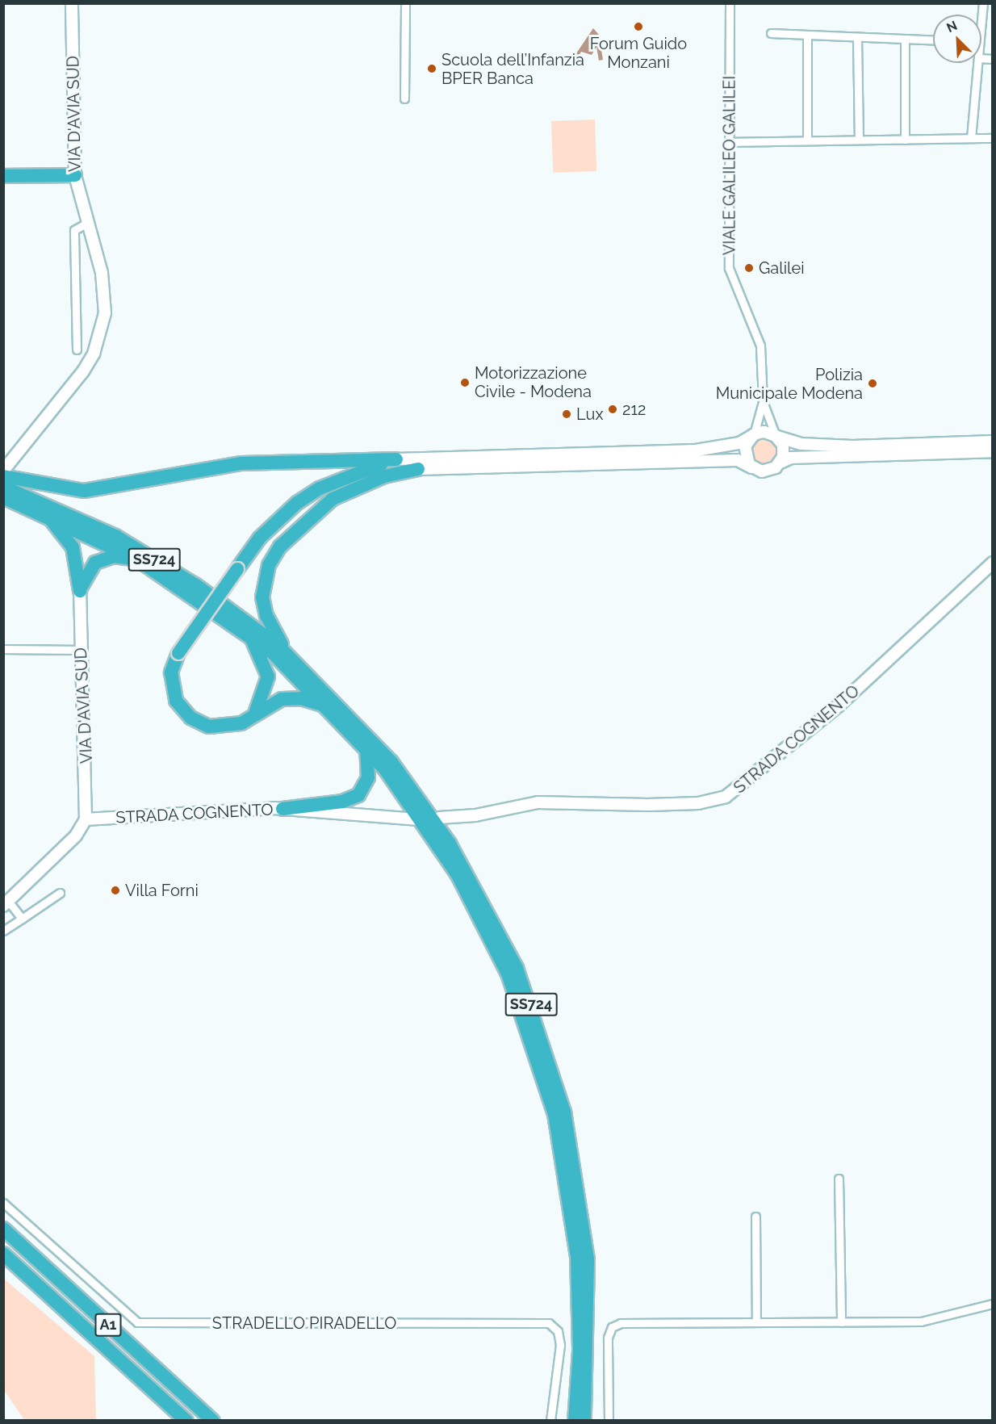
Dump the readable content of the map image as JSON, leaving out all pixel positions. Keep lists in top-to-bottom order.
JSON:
{
  "streets": {
    "highway": ["SS724", "A1"],
    "street": [
      "VIA D'AVIA SUD",
      "VIALE GALILEO GALILEI",
      "STRADA COGNENTO",
      "STRADELLO PIRADELLO"
    ]
  },
  "crossings": [
    ["VIA D'AVIA SUD", "STRADA COGNENTO"]
  ],
  "places": [
    "Forum Guido Monzani",
    "Scuola dell’Infanzia BPER Banca",
    "Galilei",
    "Motorizzazione Civile - Modena",
    "Polizia Municipale Modena",
    "212",
    "Lux",
    "Villa Forni"
  ],
  "north": "top left"
}
